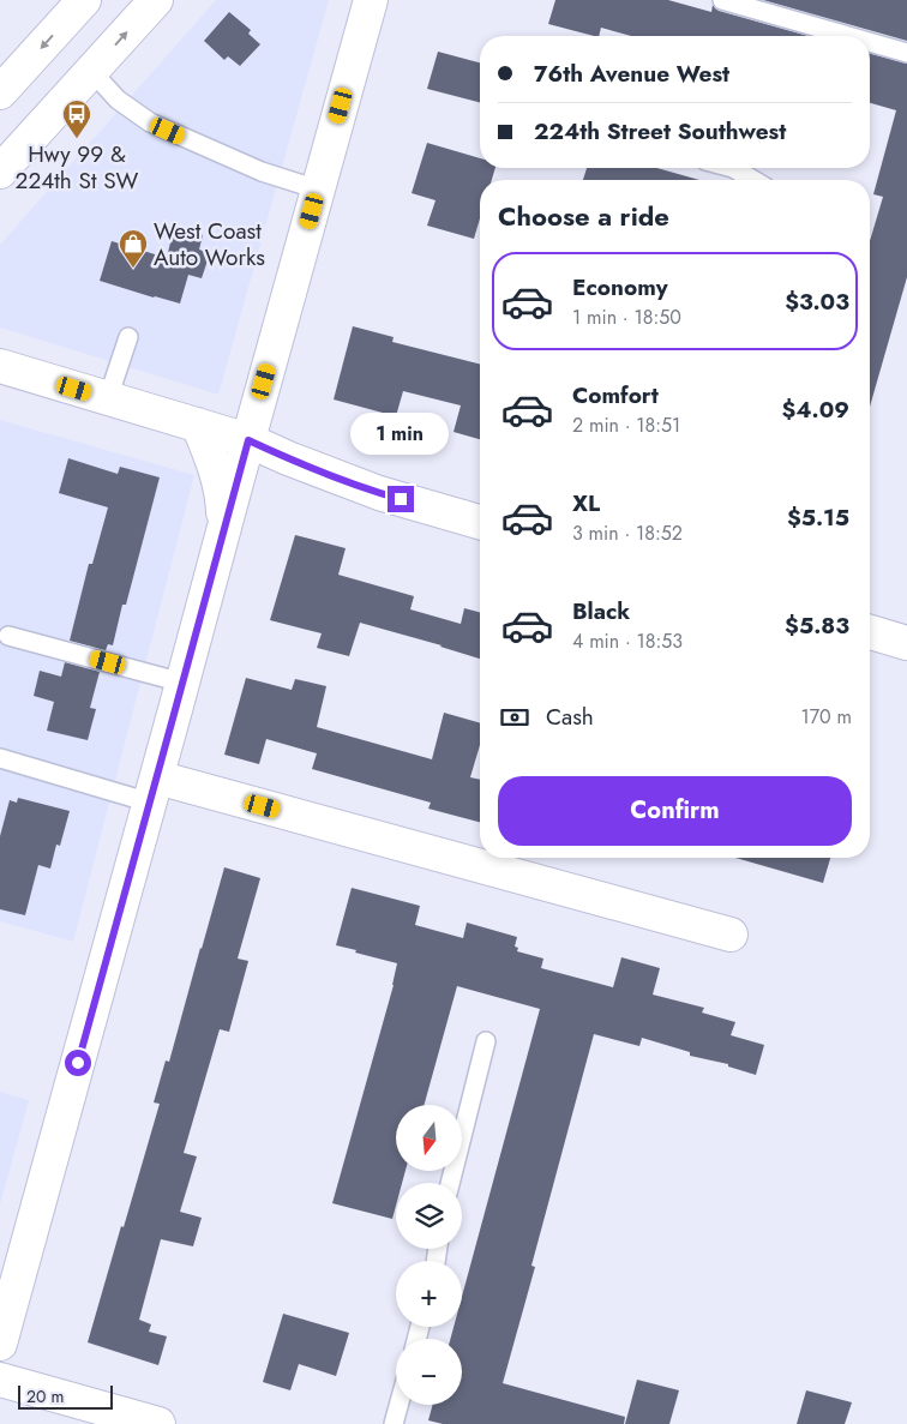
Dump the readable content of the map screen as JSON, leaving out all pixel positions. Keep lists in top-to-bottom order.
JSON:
{
  "places": {
    "bus stop": ["Hwy 99 & 224th St SW"],
    "shop": ["West Coast Auto Works"]
  },
  "scale_bar": "20 m",
  "north": "bottom",
  "page": {
    "banner": ["76th Avenue West", "224th Street Southwest"],
    "heading": "Choose a ride",
    "list": [
      {
        "name": "Economy",
        "note": "1 min · 18:50",
        "value": "$3.03"
      },
      {
        "name": "Comfort",
        "note": "2 min · 18:51",
        "value": "$4.09"
      },
      {
        "name": "XL",
        "note": "3 min · 18:52",
        "value": "$5.15"
      },
      {
        "name": "Black",
        "note": "4 min · 18:53",
        "value": "$5.83"
      }
    ],
    "bubble": "1 min",
    "pay": ["Cash", "170 m"],
    "buttons": "Confirm",
    "map_buttons": ["+", "−"],
    "scale": "20 m"
  }
}
